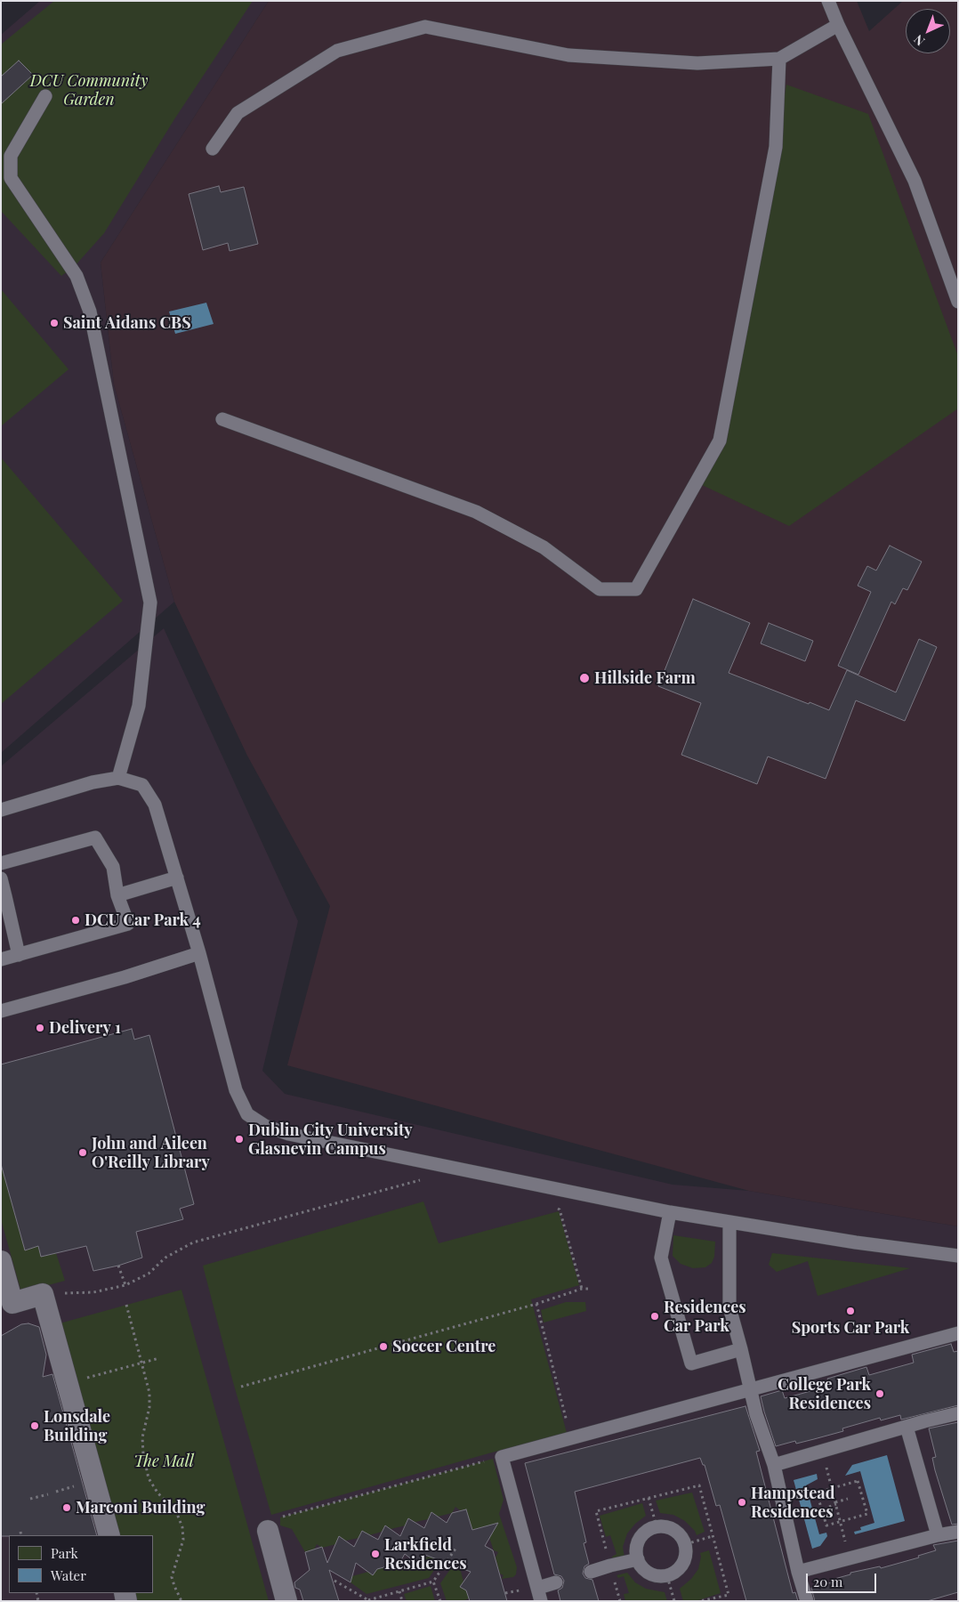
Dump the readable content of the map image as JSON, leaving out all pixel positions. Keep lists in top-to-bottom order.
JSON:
{
  "parks": ["DCU Community Garden", "The Mall"],
  "places": [
    "Saint Aidans CBS",
    "Hillside Farm",
    "DCU Car Park 4",
    "Delivery 1",
    "Dublin City University Glasnevin Campus",
    "John and Aileen O'Reilly Library",
    "Sports Car Park",
    "Residences Car Park",
    "Soccer Centre",
    "College Park Residences",
    "Lonsdale Building",
    "Hampstead Residences",
    "Marconi Building",
    "Larkfield Residences"
  ],
  "legend": ["Park", "Water"],
  "scale_bar": "20 m",
  "north": "bottom left"
}
